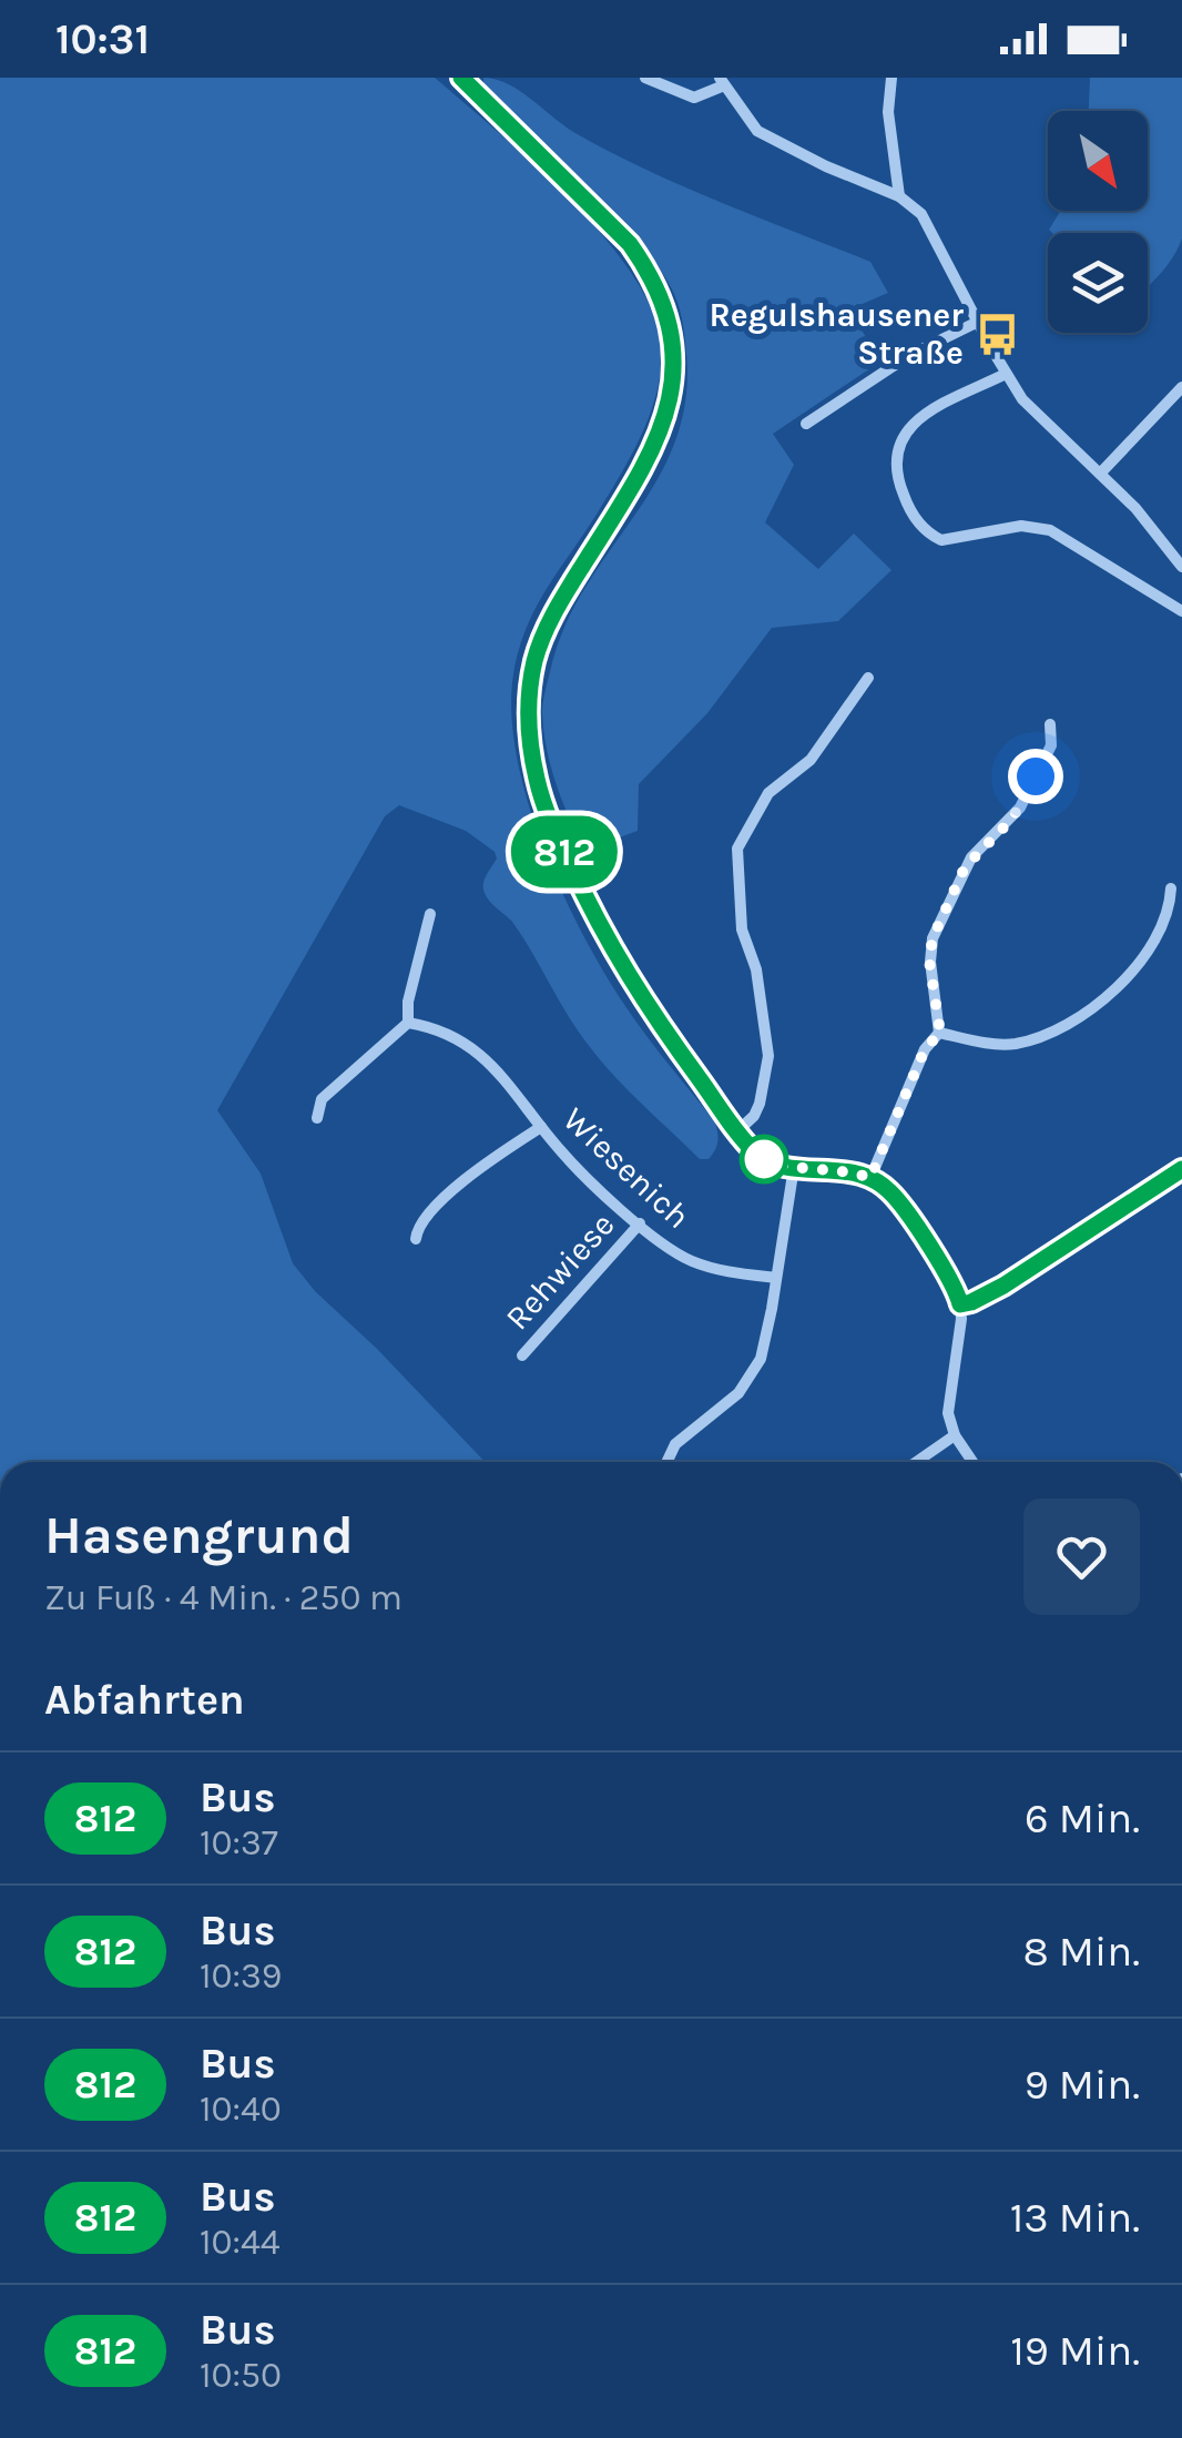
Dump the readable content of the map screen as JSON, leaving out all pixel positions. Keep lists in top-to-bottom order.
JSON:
{
  "streets": {
    "street": ["Wiesenich", "Rehwiese"]
  },
  "crossings": [
    ["Wiesenich", "Rehwiese"]
  ],
  "places": {
    "bus stop": ["Regulshausener Straße"]
  },
  "lines": ["bus line 812"],
  "north": "bottom right",
  "page": {
    "status": "10:31",
    "on_map": "812",
    "heading": [
      ["Hasengrund", "Zu Fuß · 4 Min. · 250 m"],
      "Abfahrten"
    ],
    "list": [
      {
        "mark": "812",
        "name": "Bus",
        "note": "10:37",
        "value": "6 Min."
      },
      {
        "mark": "812",
        "name": "Bus",
        "note": "10:39",
        "value": "8 Min."
      },
      {
        "mark": "812",
        "name": "Bus",
        "note": "10:40",
        "value": "9 Min."
      },
      {
        "mark": "812",
        "name": "Bus",
        "note": "10:44",
        "value": "13 Min."
      },
      {
        "mark": "812",
        "name": "Bus",
        "note": "10:50",
        "value": "19 Min."
      }
    ]
  }
}
